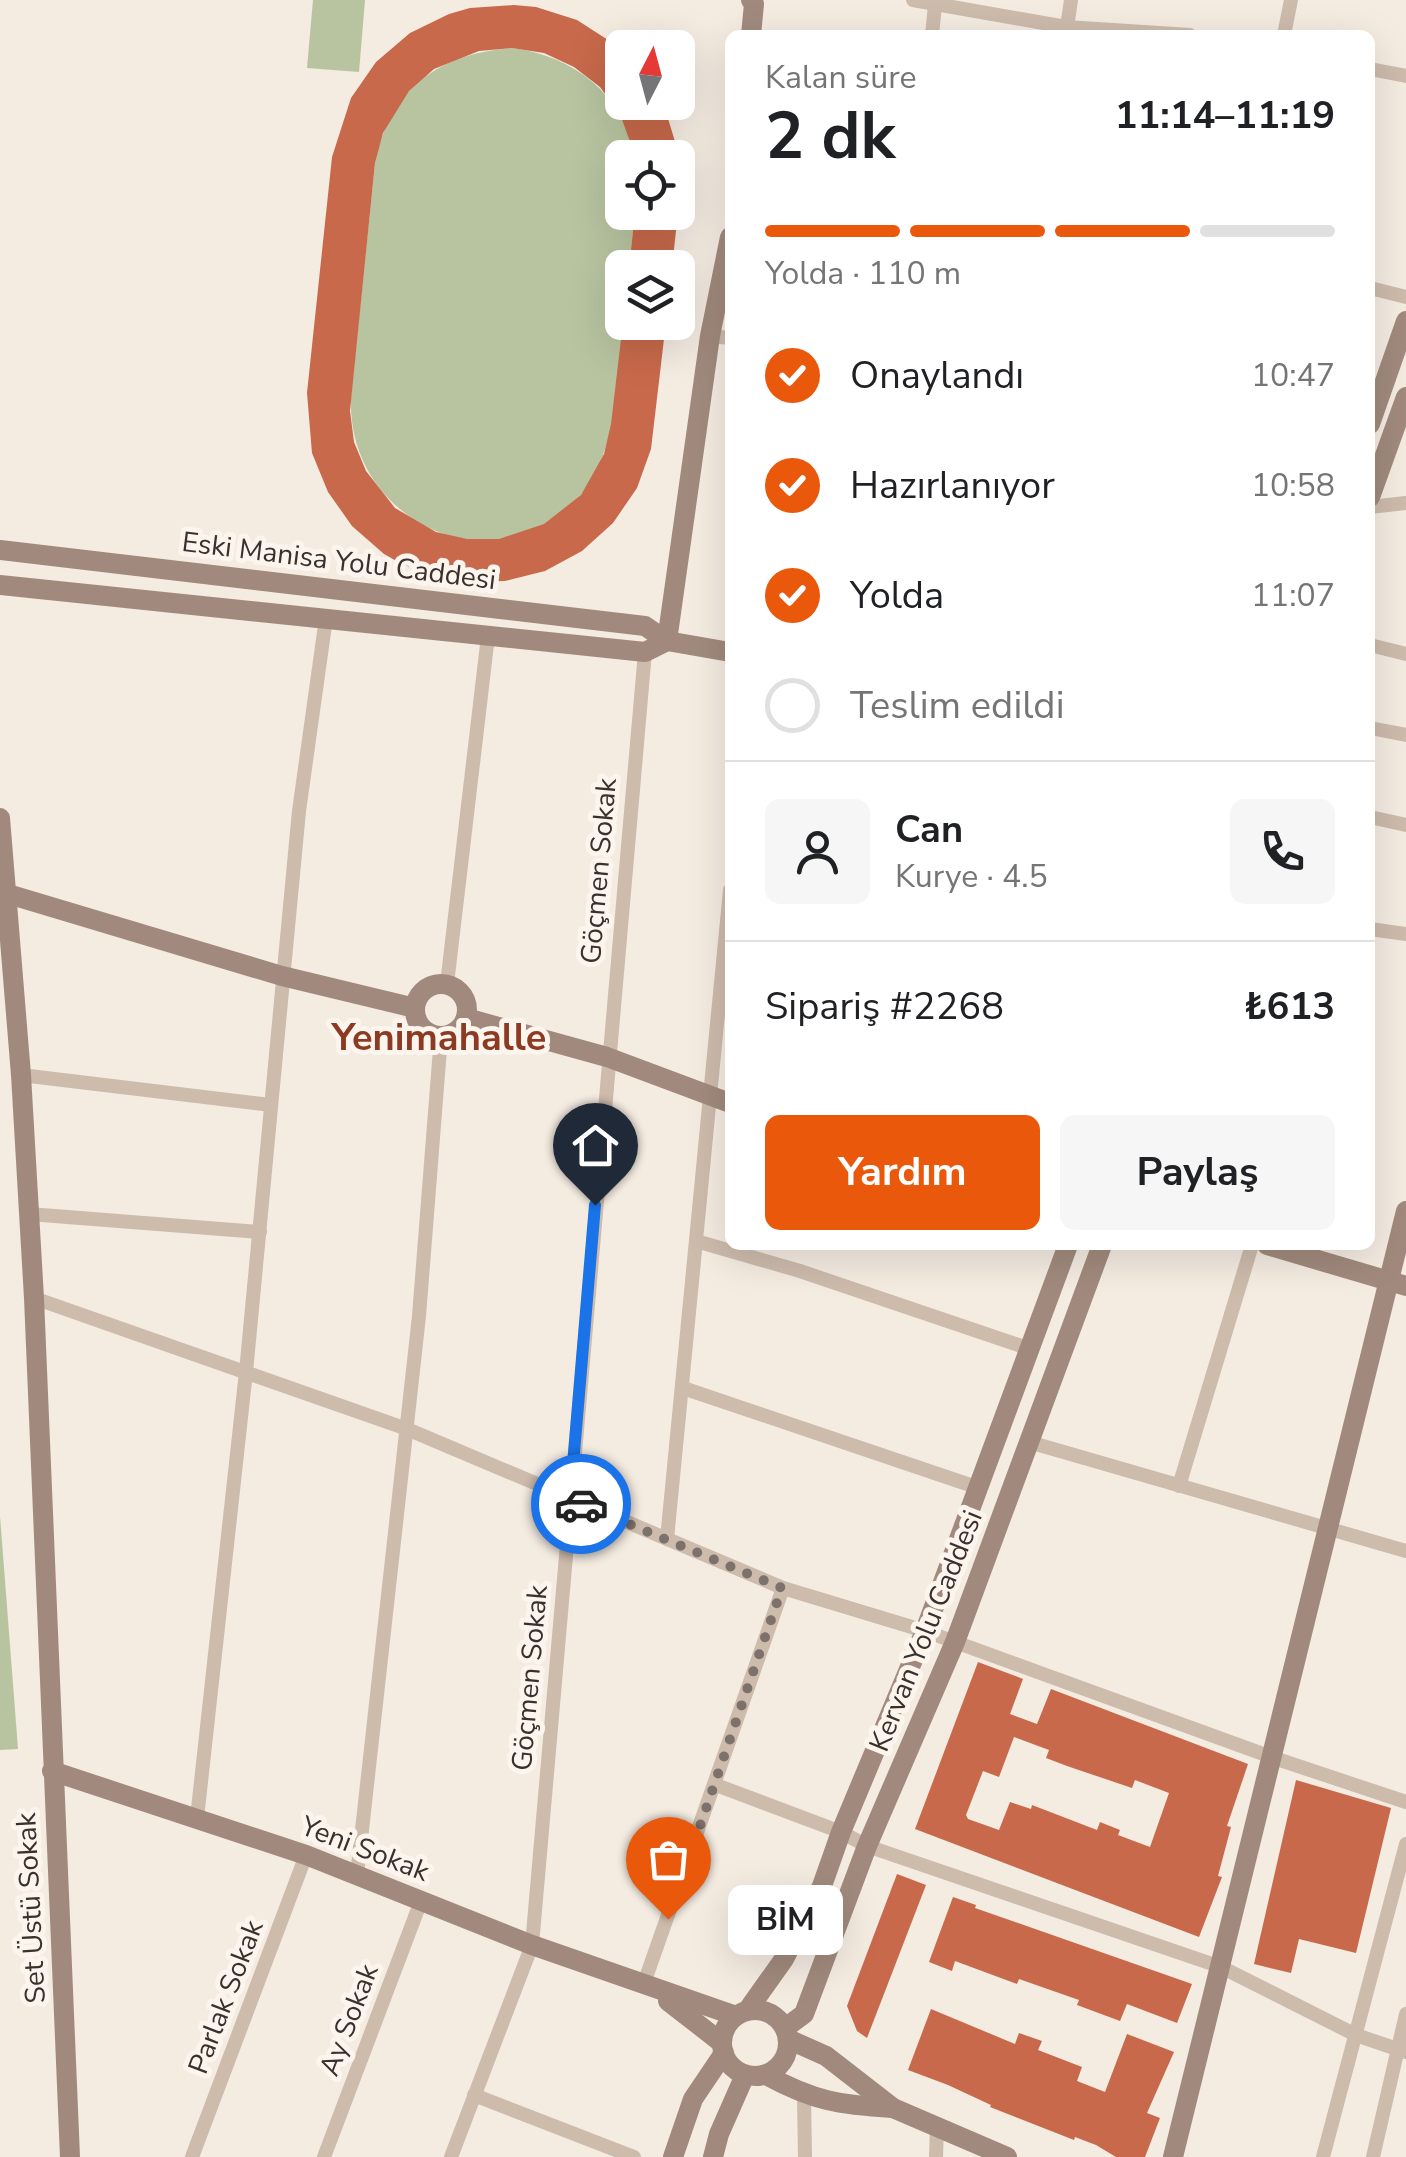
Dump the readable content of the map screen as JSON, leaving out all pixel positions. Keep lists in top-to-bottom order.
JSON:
{
  "streets": {
    "street": [
      "Eski Manisa Yolu Caddesi",
      "Göçmen Sokak",
      "Kervan Yolu Caddesi",
      "Yeni Sokak",
      "Set Üstü Sokak",
      "Parlak Sokak",
      "Ay Sokak"
    ]
  },
  "crossings": [
    ["Eski Manisa Yolu Caddesi", "Göçmen Sokak"],
    ["Göçmen Sokak", "Yeni Sokak"],
    ["Yeni Sokak", "Set Üstü Sokak"],
    ["Yeni Sokak", "Parlak Sokak"],
    ["Yeni Sokak", "Ay Sokak"]
  ],
  "districts": ["Yenimahalle"],
  "places": ["BİM"],
  "north": "top",
  "page": {
    "heading": ["2 dk", "Kalan süre", "11:14–11:19"],
    "panel": [
      "Can",
      "Kurye · 4.5",
      "Sipariş #2268",
      "₺613"
    ],
    "bar": "Yolda · 110 m",
    "list": [
      ["Onaylandı", "10:47"],
      ["Hazırlanıyor", "10:58"],
      ["Yolda", "11:07"],
      "Teslim edildi"
    ],
    "buttons": ["Yardım", "Paylaş"],
    "bubble": "BİM"
  }
}
